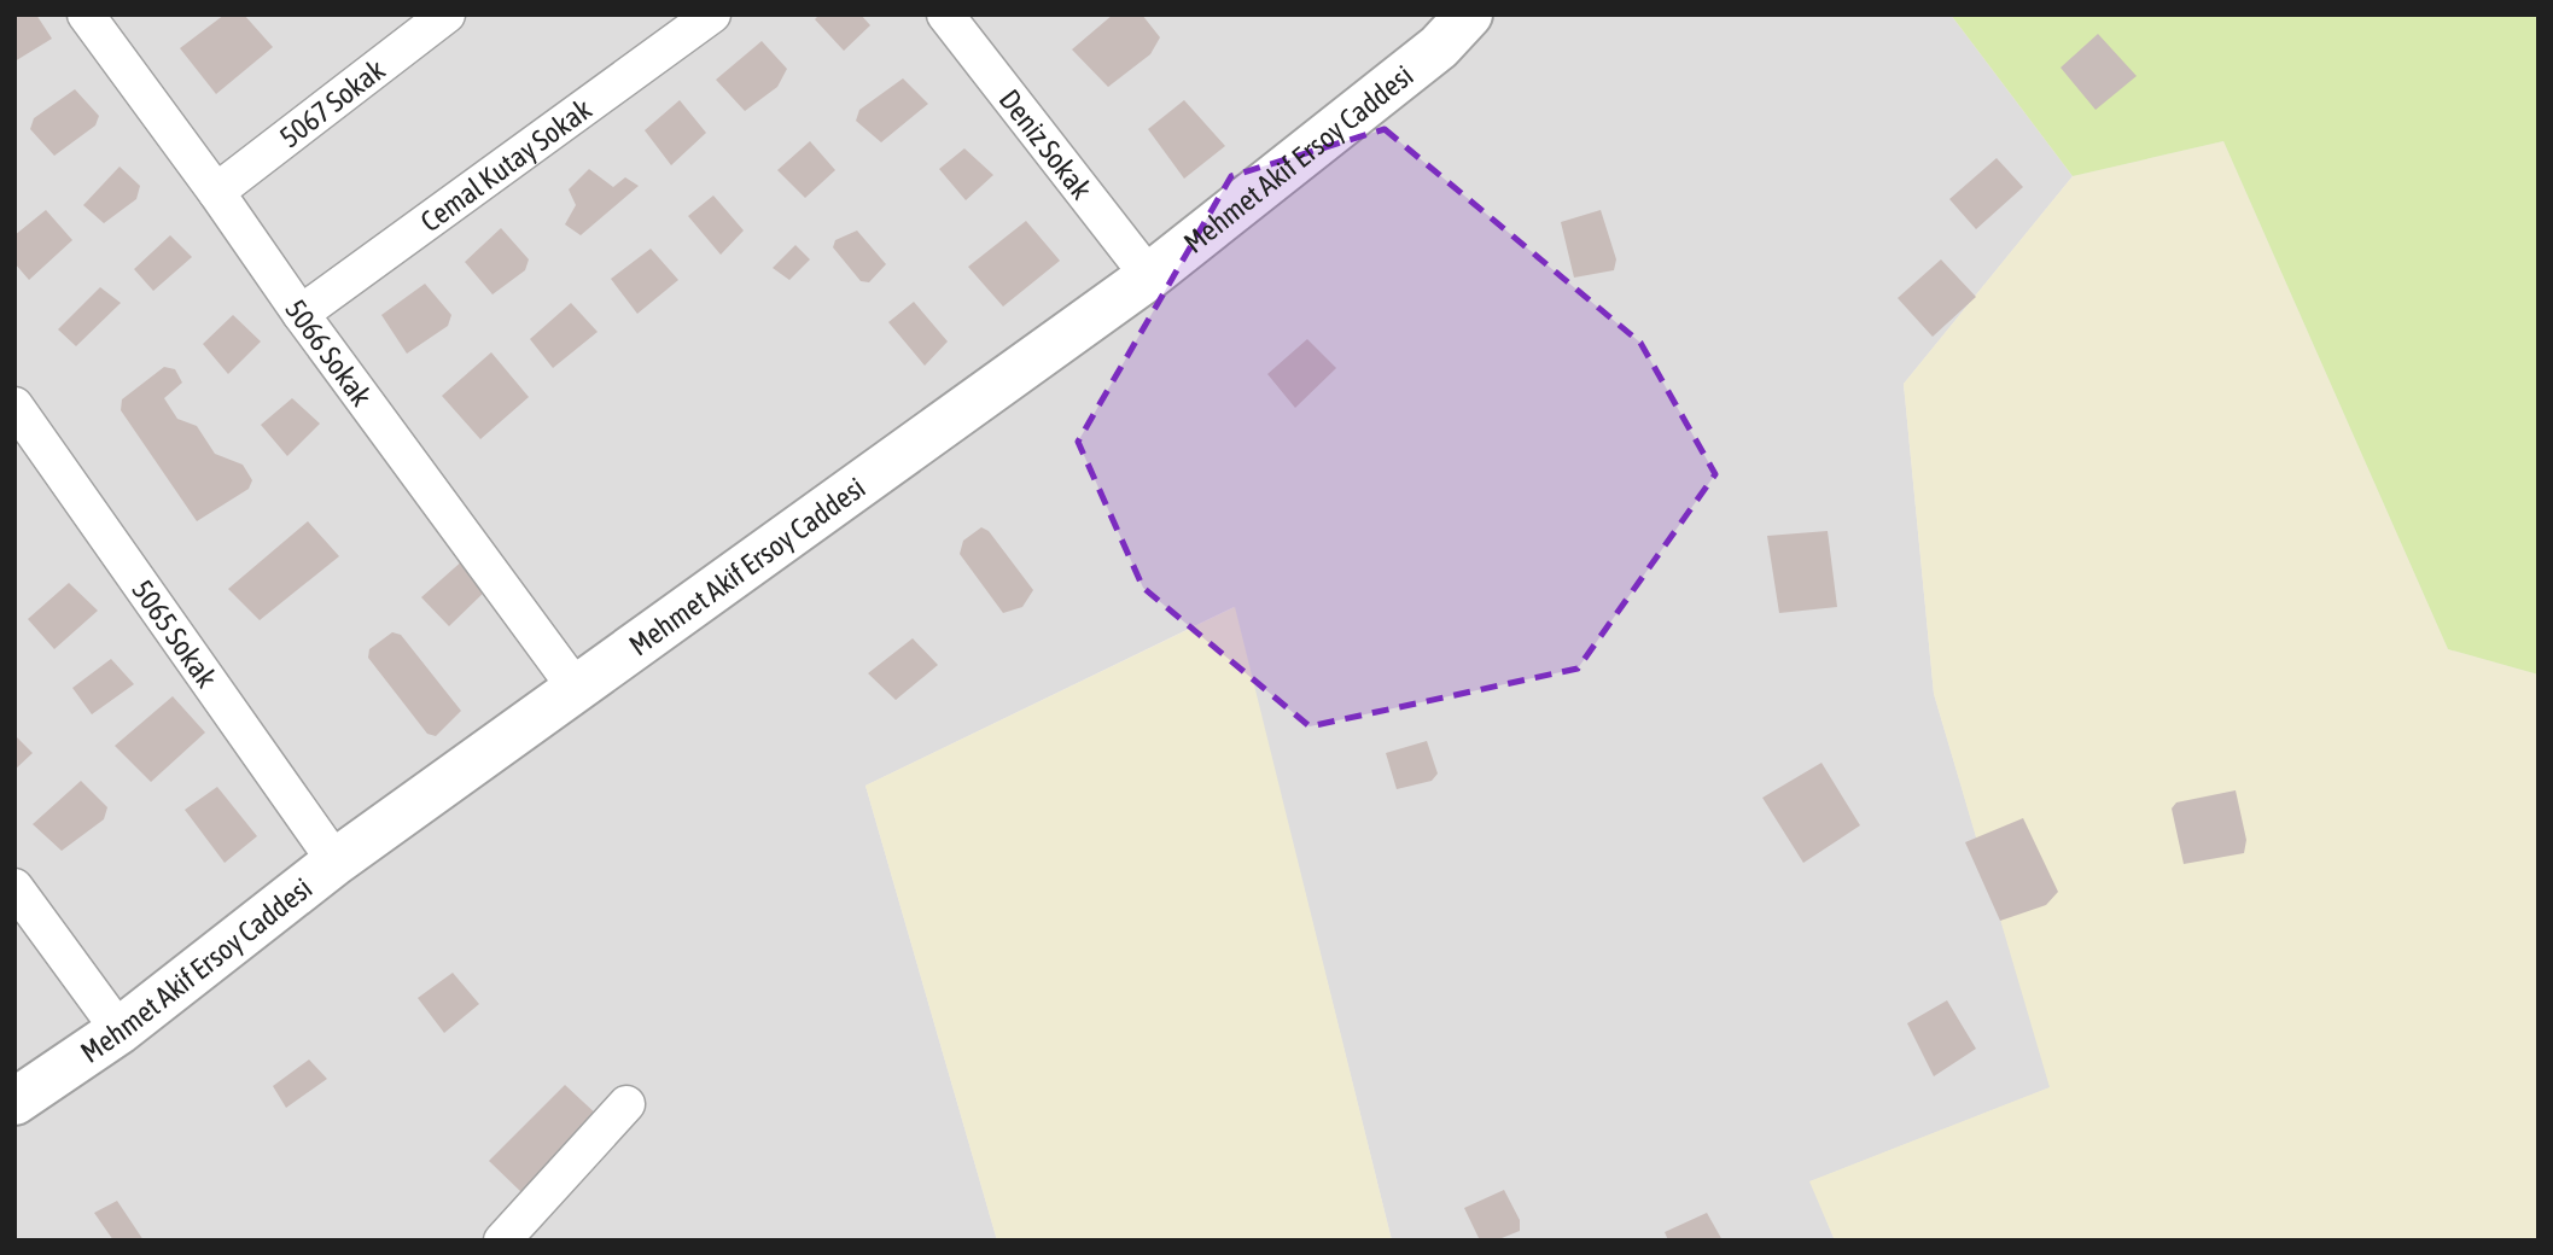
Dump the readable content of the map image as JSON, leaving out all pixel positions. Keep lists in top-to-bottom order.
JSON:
{
  "streets": {
    "street": [
      "5067 Sokak",
      "Deniz Sokak",
      "Mehmet Akif Ersoy Caddesi",
      "Cemal Kutay Sokak",
      "5066 Sokak",
      "5065 Sokak"
    ]
  },
  "crossings": [
    ["5067 Sokak", "5066 Sokak"],
    ["Deniz Sokak", "Mehmet Akif Ersoy Caddesi"],
    ["Mehmet Akif Ersoy Caddesi", "5066 Sokak"],
    ["Mehmet Akif Ersoy Caddesi", "5065 Sokak"],
    ["Cemal Kutay Sokak", "5066 Sokak"]
  ]
}
